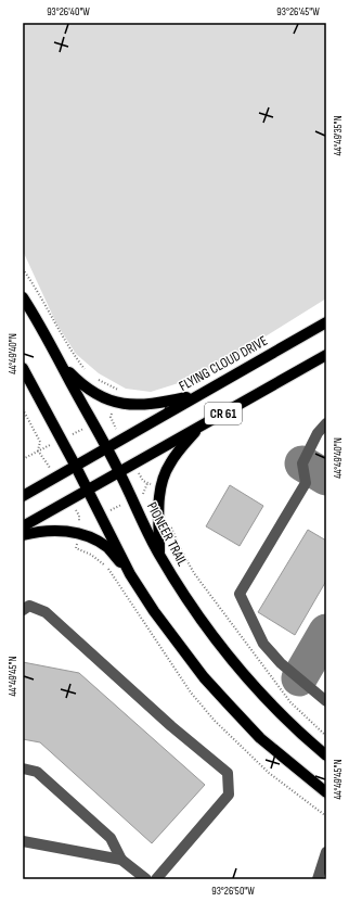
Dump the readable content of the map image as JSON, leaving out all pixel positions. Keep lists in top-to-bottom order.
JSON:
{
  "streets": {
    "main road": ["FLYING CLOUD DRIVE", "CR 61", "PIONEER TRAIL"]
  },
  "crossings": [
    ["FLYING CLOUD DRIVE", "PIONEER TRAIL"],
    ["CR 61", "PIONEER TRAIL"]
  ],
  "coordinates": [
    "93°26'40\"W",
    "93°26'45\"W",
    "44°49'35\"N",
    "44°49'40\"N",
    "44°49'45\"N",
    "93°26'50\"W"
  ]
}
